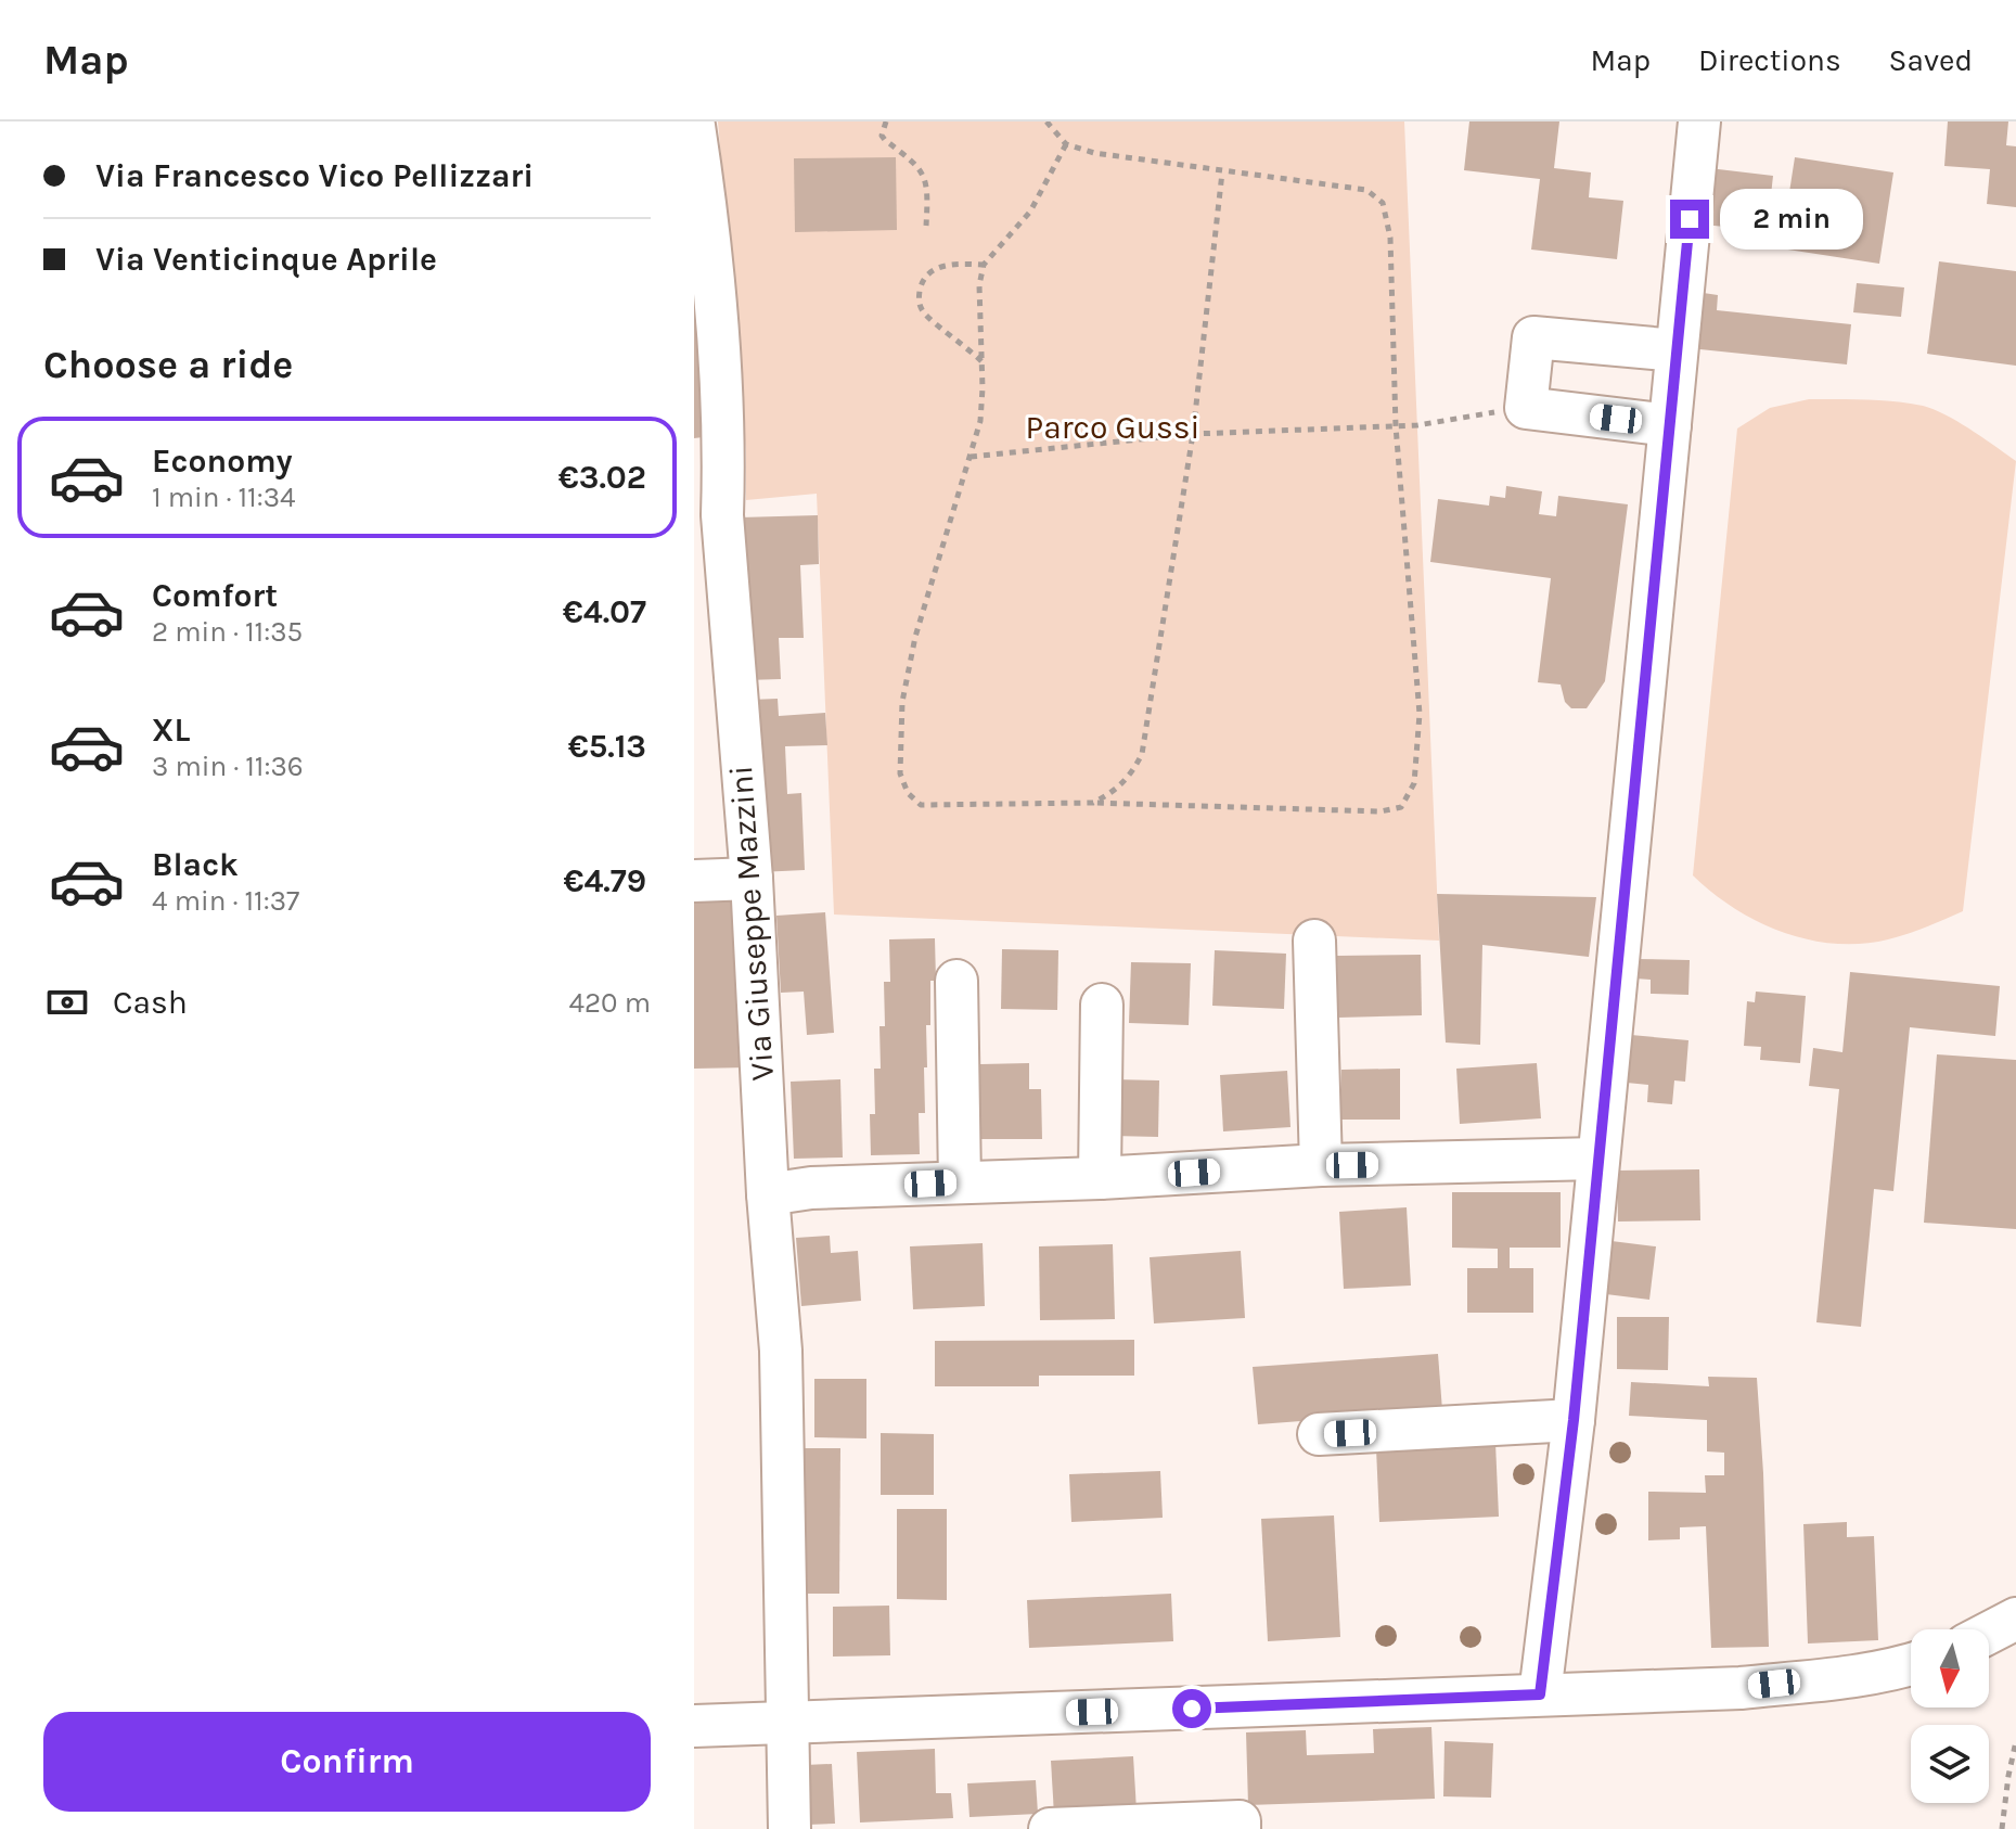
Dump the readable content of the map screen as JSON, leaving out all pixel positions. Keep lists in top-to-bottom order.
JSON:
{
  "streets": {
    "street": ["Via Giuseppe Mazzini"]
  },
  "parks": ["Parco Gussi"],
  "north": "bottom",
  "page": {
    "header": "Map",
    "nav": ["Map", "Directions", "Saved"],
    "banner": ["Via Francesco Vico Pellizzari", "Via Venticinque Aprile"],
    "bubble": "2 min",
    "heading": "Choose a ride",
    "list": [
      {
        "name": "Economy",
        "note": "1 min · 11:34",
        "value": "€3.02"
      },
      {
        "name": "Comfort",
        "note": "2 min · 11:35",
        "value": "€4.07"
      },
      {
        "name": "XL",
        "note": "3 min · 11:36",
        "value": "€5.13"
      },
      {
        "name": "Black",
        "note": "4 min · 11:37",
        "value": "€4.79"
      }
    ],
    "pay": ["Cash", "420 m"],
    "buttons": "Confirm"
  }
}
